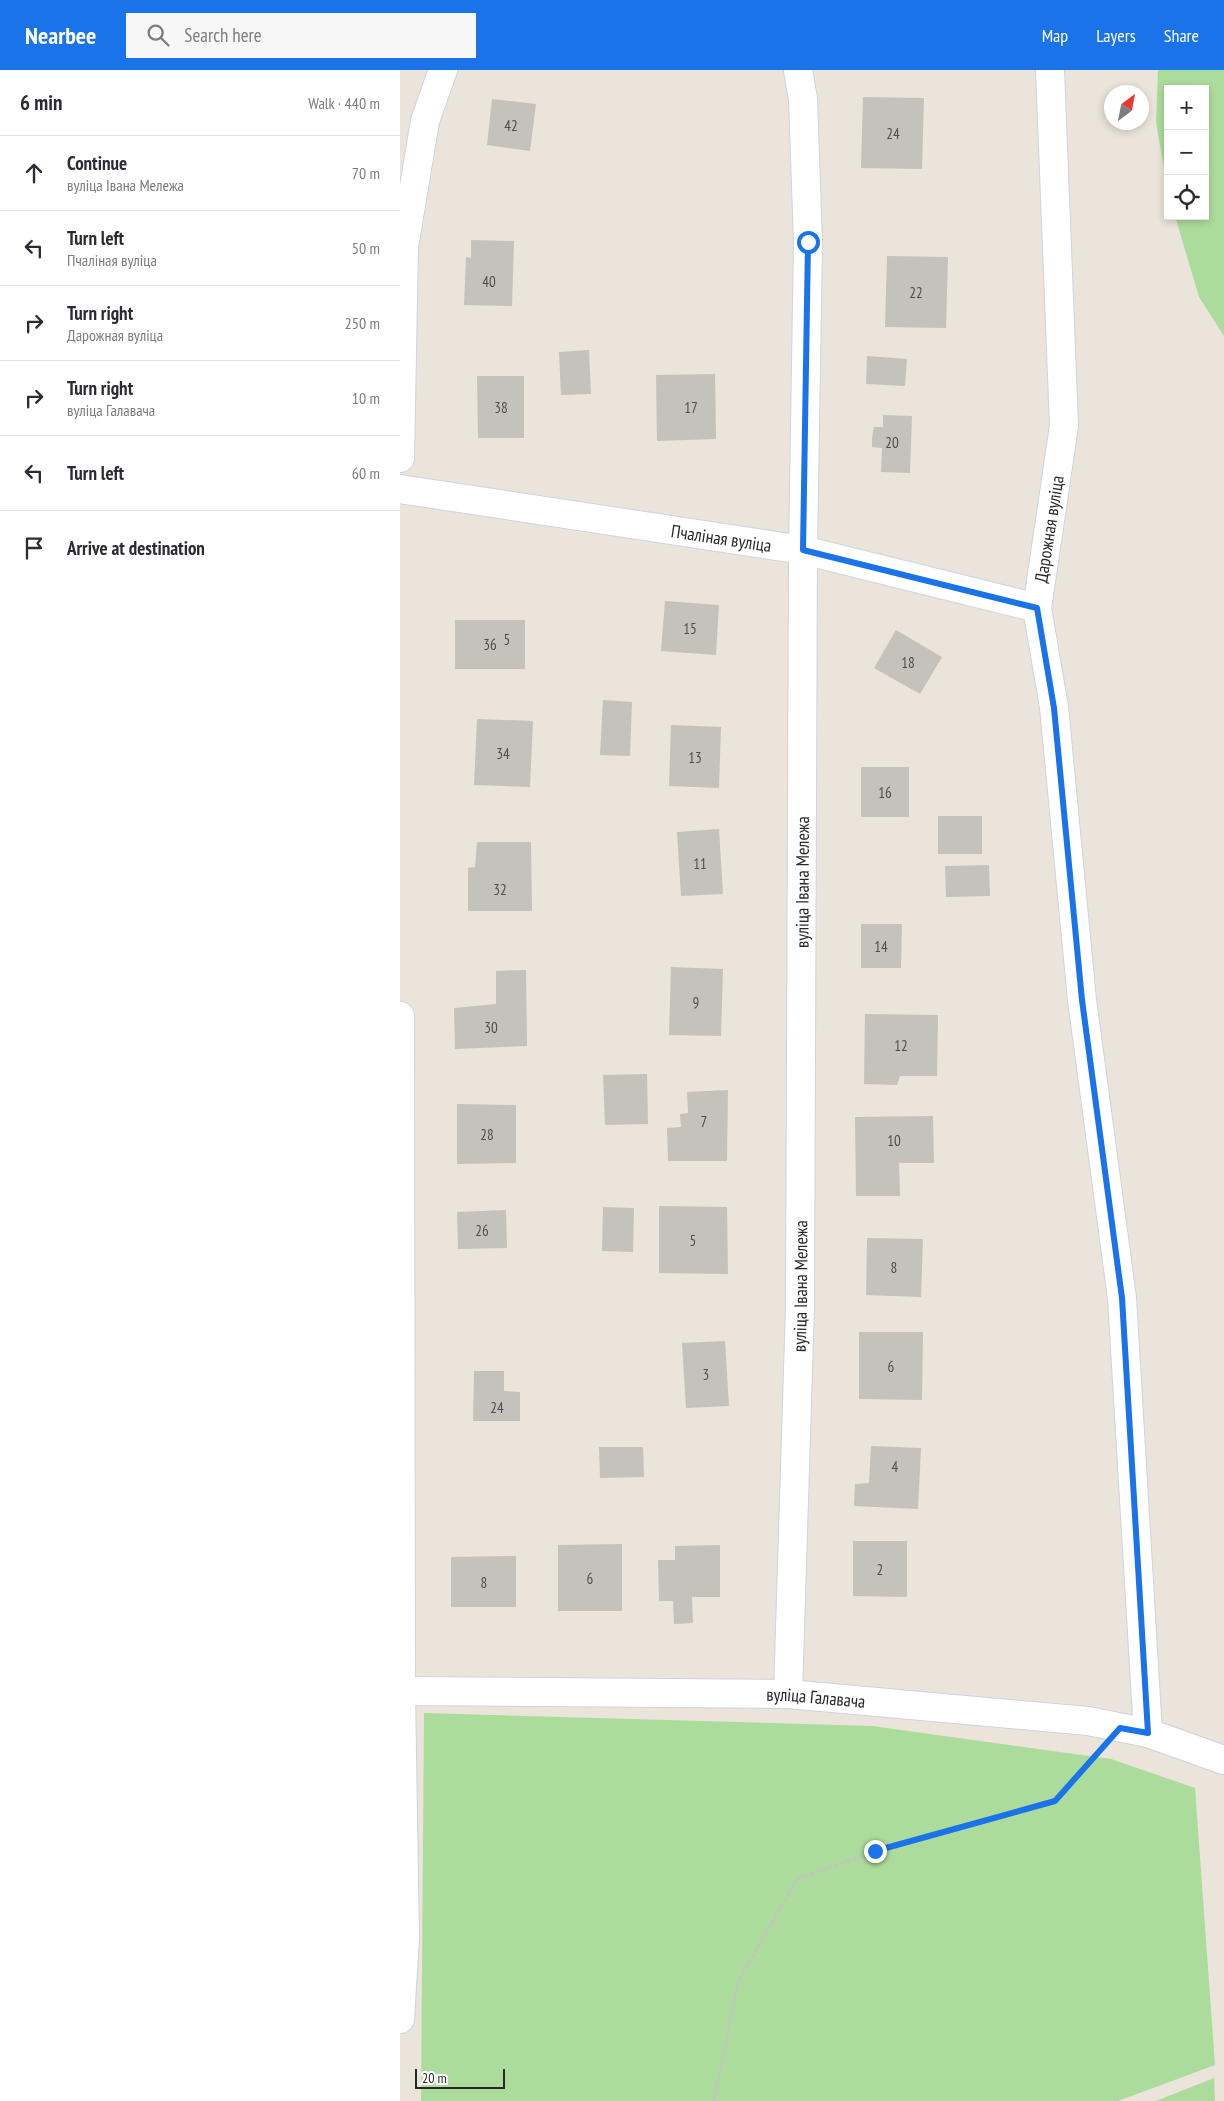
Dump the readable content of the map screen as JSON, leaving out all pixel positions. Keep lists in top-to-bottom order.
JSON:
{
  "streets": {
    "street": [
      "Дарожная вуліца",
      "Пчаліная вуліца",
      "вуліца Івана Мележа",
      "вуліца Галавача"
    ]
  },
  "crossings": [
    ["Дарожная вуліца", "Пчаліная вуліца"],
    ["Дарожная вуліца", "вуліца Галавача"],
    ["Пчаліная вуліца", "вуліца Івана Мележа"],
    ["вуліца Івана Мележа", "вуліца Галавача"]
  ],
  "house_numbers": [
    "42",
    "24",
    "40",
    "22",
    "38",
    "17",
    "20",
    "15",
    "5",
    "36",
    "18",
    "34",
    "13",
    "16",
    "11",
    "32",
    "14",
    "9",
    "30",
    "12",
    "7",
    "28",
    "10",
    "26",
    "5",
    "8",
    "6",
    "3",
    "24",
    "4",
    "2",
    "6",
    "8"
  ],
  "scale_bar": "20 m",
  "north": "top right",
  "page": {
    "header": "Nearbee",
    "search": "Search here",
    "nav": ["Map", "Layers", "Share"],
    "heading": ["6 min", "Walk · 440 m"],
    "map_buttons": ["+", "−"],
    "list": [
      ["Continue", "вуліца Івана Мележа", "70 m"],
      ["Turn left", "Пчаліная вуліца", "50 m"],
      ["Turn right", "Дарожная вуліца", "250 m"],
      ["Turn right", "вуліца Галавача", "10 m"],
      ["Turn left", "60 m"],
      "Arrive at destination"
    ],
    "scale": "20 m"
  }
}
